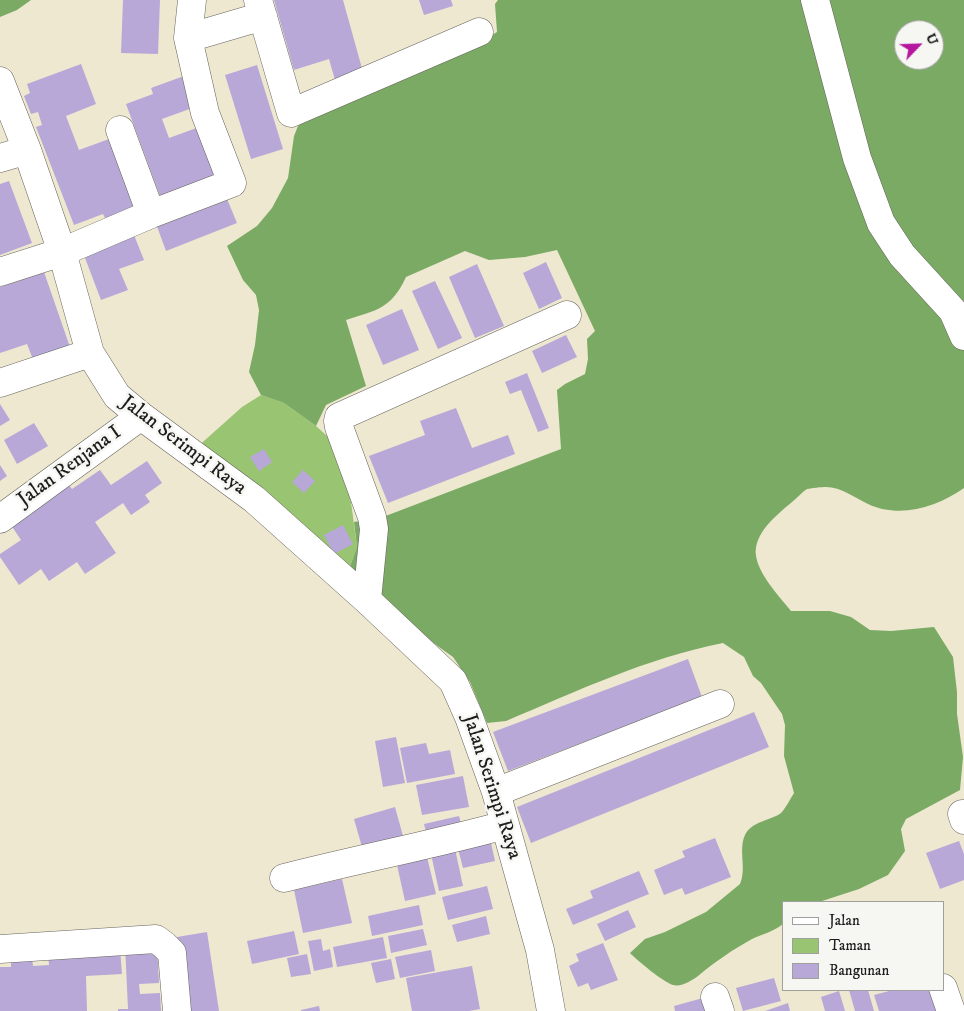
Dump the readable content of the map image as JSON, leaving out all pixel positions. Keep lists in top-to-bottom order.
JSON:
{
  "streets": {
    "street": ["Jalan Serimpi Raya", "Jalan Renjana I"]
  },
  "crossings": [
    ["Jalan Serimpi Raya", "Jalan Renjana I"]
  ],
  "legend": ["Jalan", "Taman", "Bangunan"],
  "north": "top right"
}
